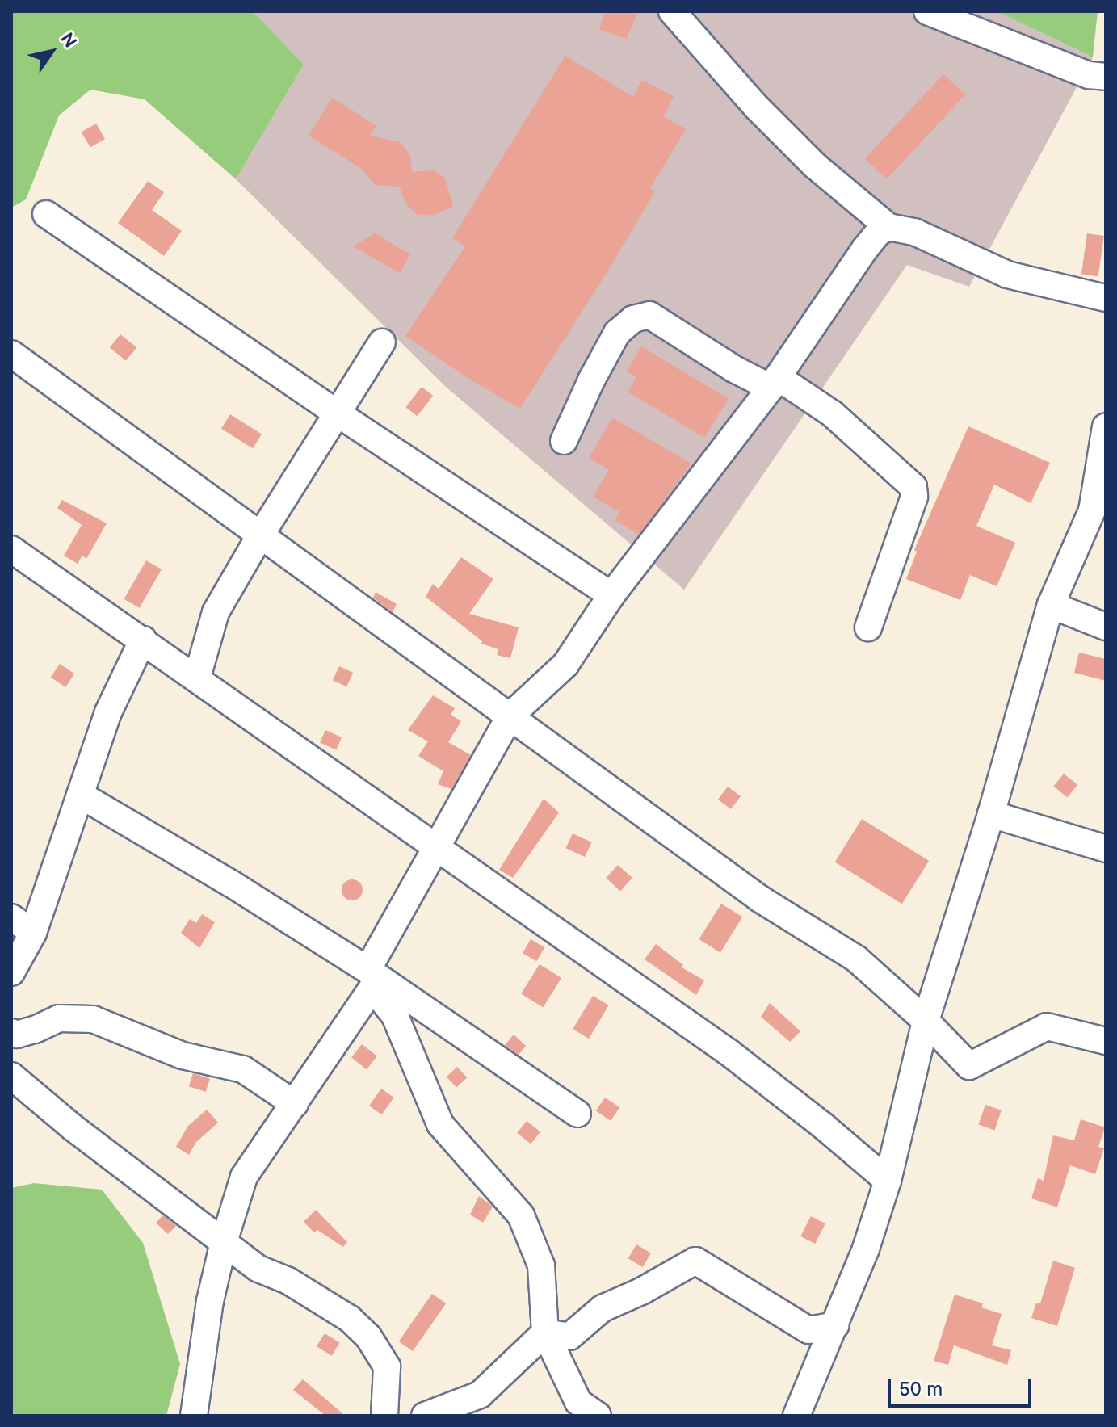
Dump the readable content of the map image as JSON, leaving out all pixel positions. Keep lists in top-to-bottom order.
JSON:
{
  "scale_bar": "50 m",
  "north": "top right"
}
